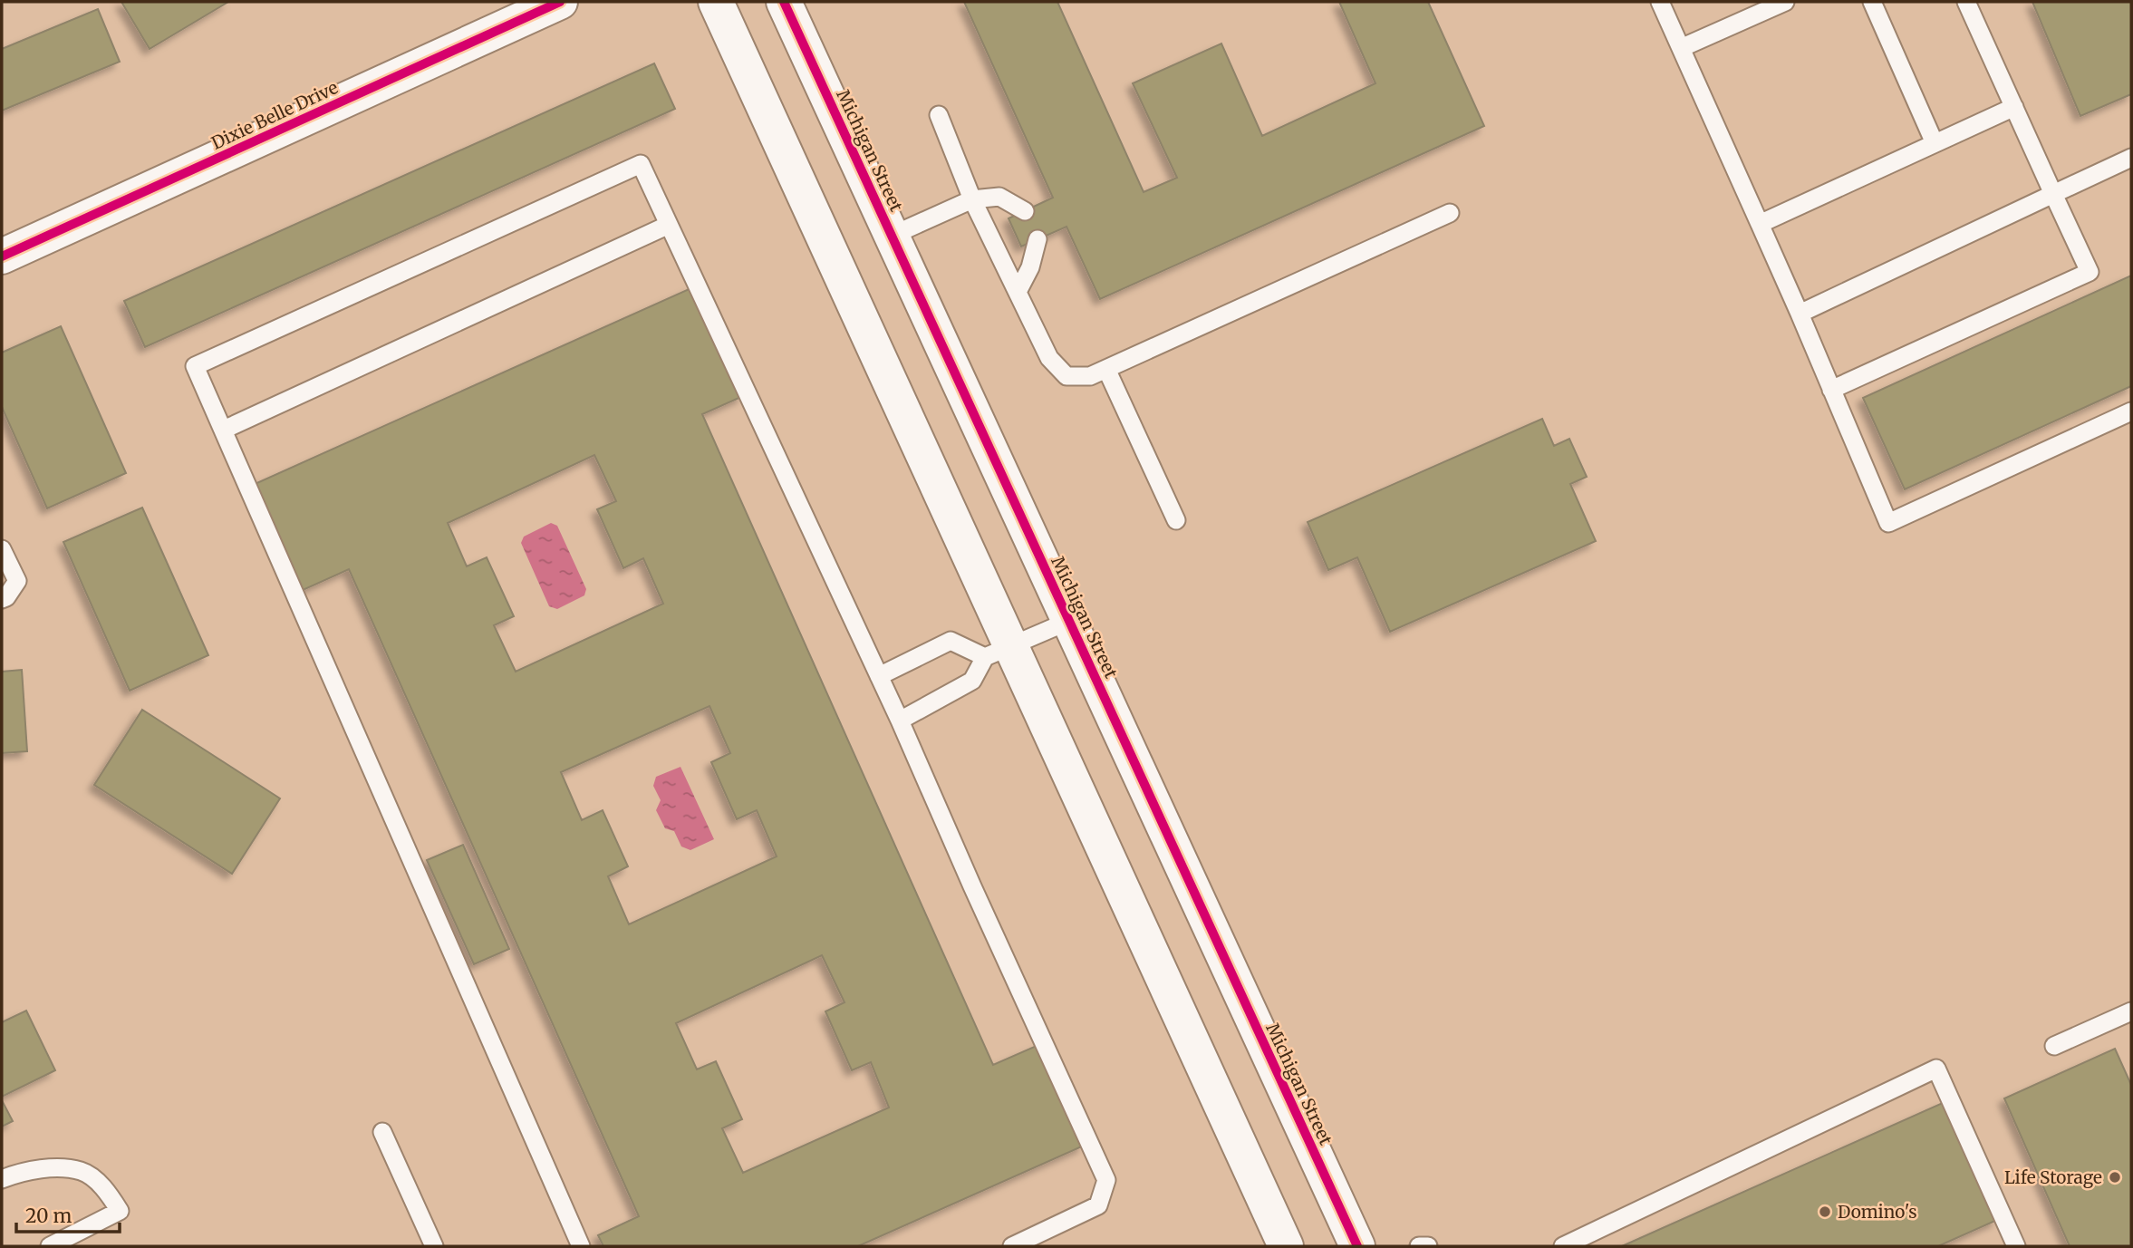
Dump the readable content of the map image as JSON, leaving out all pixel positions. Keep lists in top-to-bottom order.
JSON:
{
  "streets": {
    "street": ["Dixie Belle Drive", "Michigan Street"]
  },
  "places": ["Life Storage", "Domino's"],
  "scale_bar": "20 m"
}
